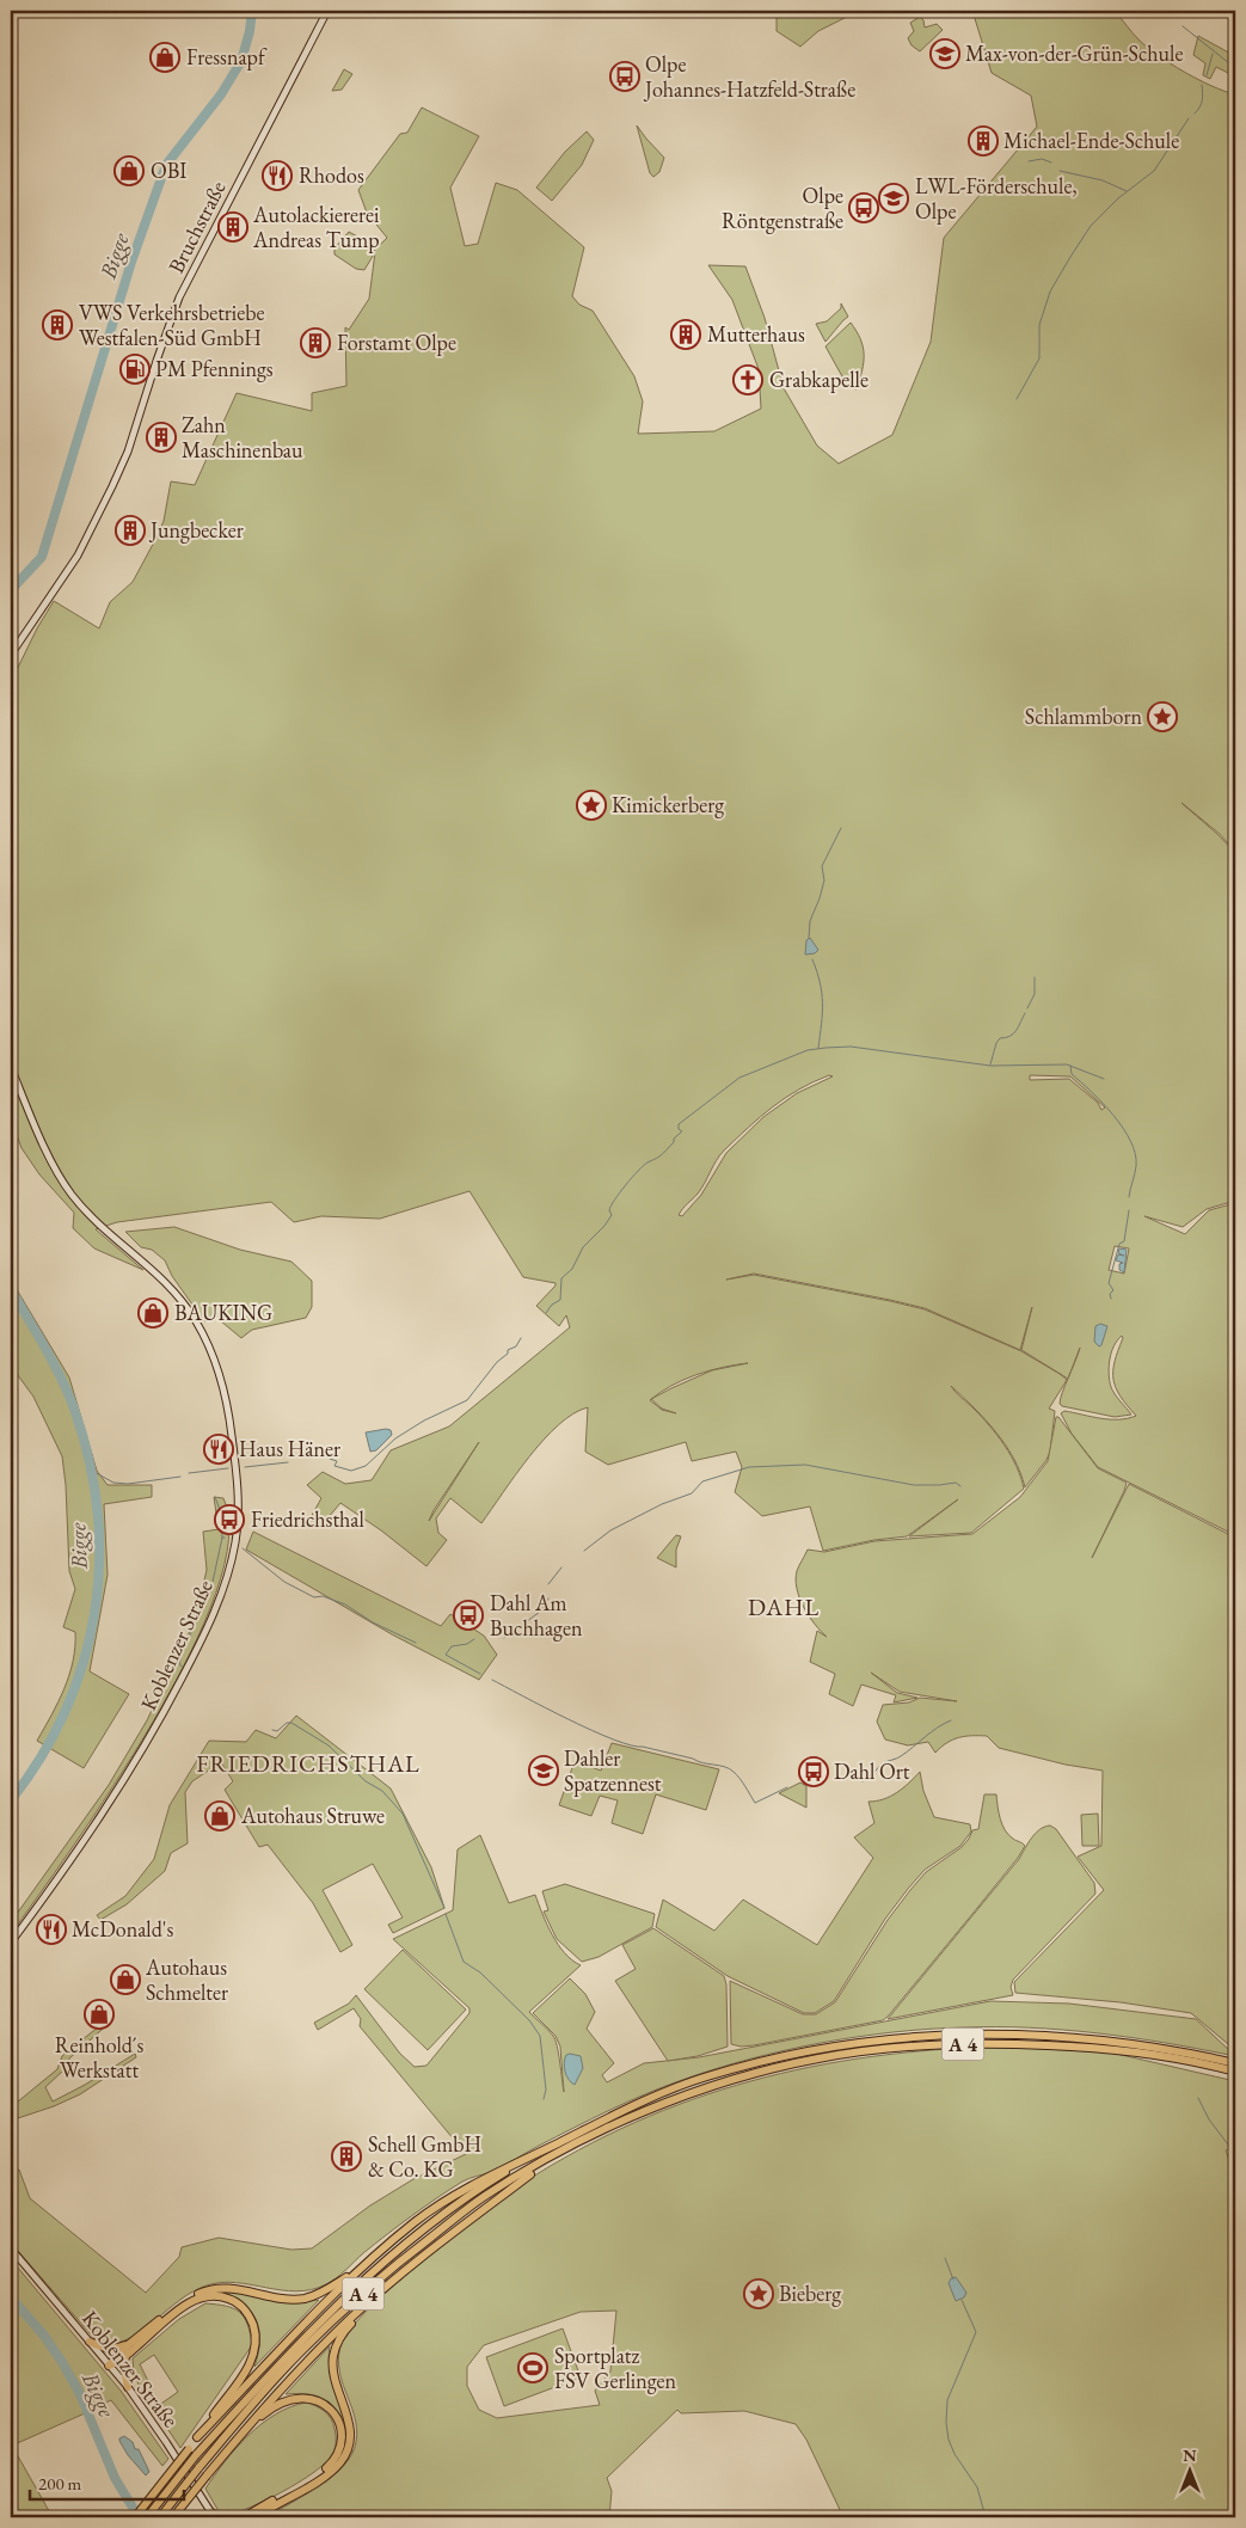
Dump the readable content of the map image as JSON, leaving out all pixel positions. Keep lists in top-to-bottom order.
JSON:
{
  "streets": {
    "highway": ["A 4"],
    "main road": ["Bruchstraße", "Koblenzer Straße"]
  },
  "districts": ["DAHL", "FRIEDRICHSTHAL"],
  "water": ["Bigge"],
  "places": {
    "school or university": ["Max-von-der-Grün-Schule", "LWL-Förderschule, Olpe", "Dahler Spatzennest"],
    "shop": [
      "Fressnapf",
      "OBI",
      "BAUKING",
      "Autohaus Struwe",
      "Autohaus Schmelter",
      "Reinhold´s Werkstatt"
    ],
    "bus stop": [
      "Olpe Johannes-Hatzfeld-Straße",
      "Olpe Röntgenstraße",
      "Friedrichsthal",
      "Dahl Am Buchhagen",
      "Dahl Ort"
    ],
    "building": [
      "Michael-Ende-Schule",
      "Autolackiererei Andreas Tump",
      "VWS Verkehrsbetriebe Westfalen-Süd GmbH",
      "Mutterhaus",
      "Forstamt Olpe",
      "Zahn Maschinenbau",
      "Jungbecker",
      "Schell GmbH & Co. KG"
    ],
    "restaurant": ["Rhodos", "Haus Häner", "McDonald's"],
    "fuel station": ["PM Pfennings"],
    "church": ["Grabkapelle"],
    "place": ["Schlammborn", "Kimickerberg", "Bieberg"],
    "sports": ["Sportplatz FSV Gerlingen"]
  },
  "scale_bar": "200 m",
  "north": "top"
}
